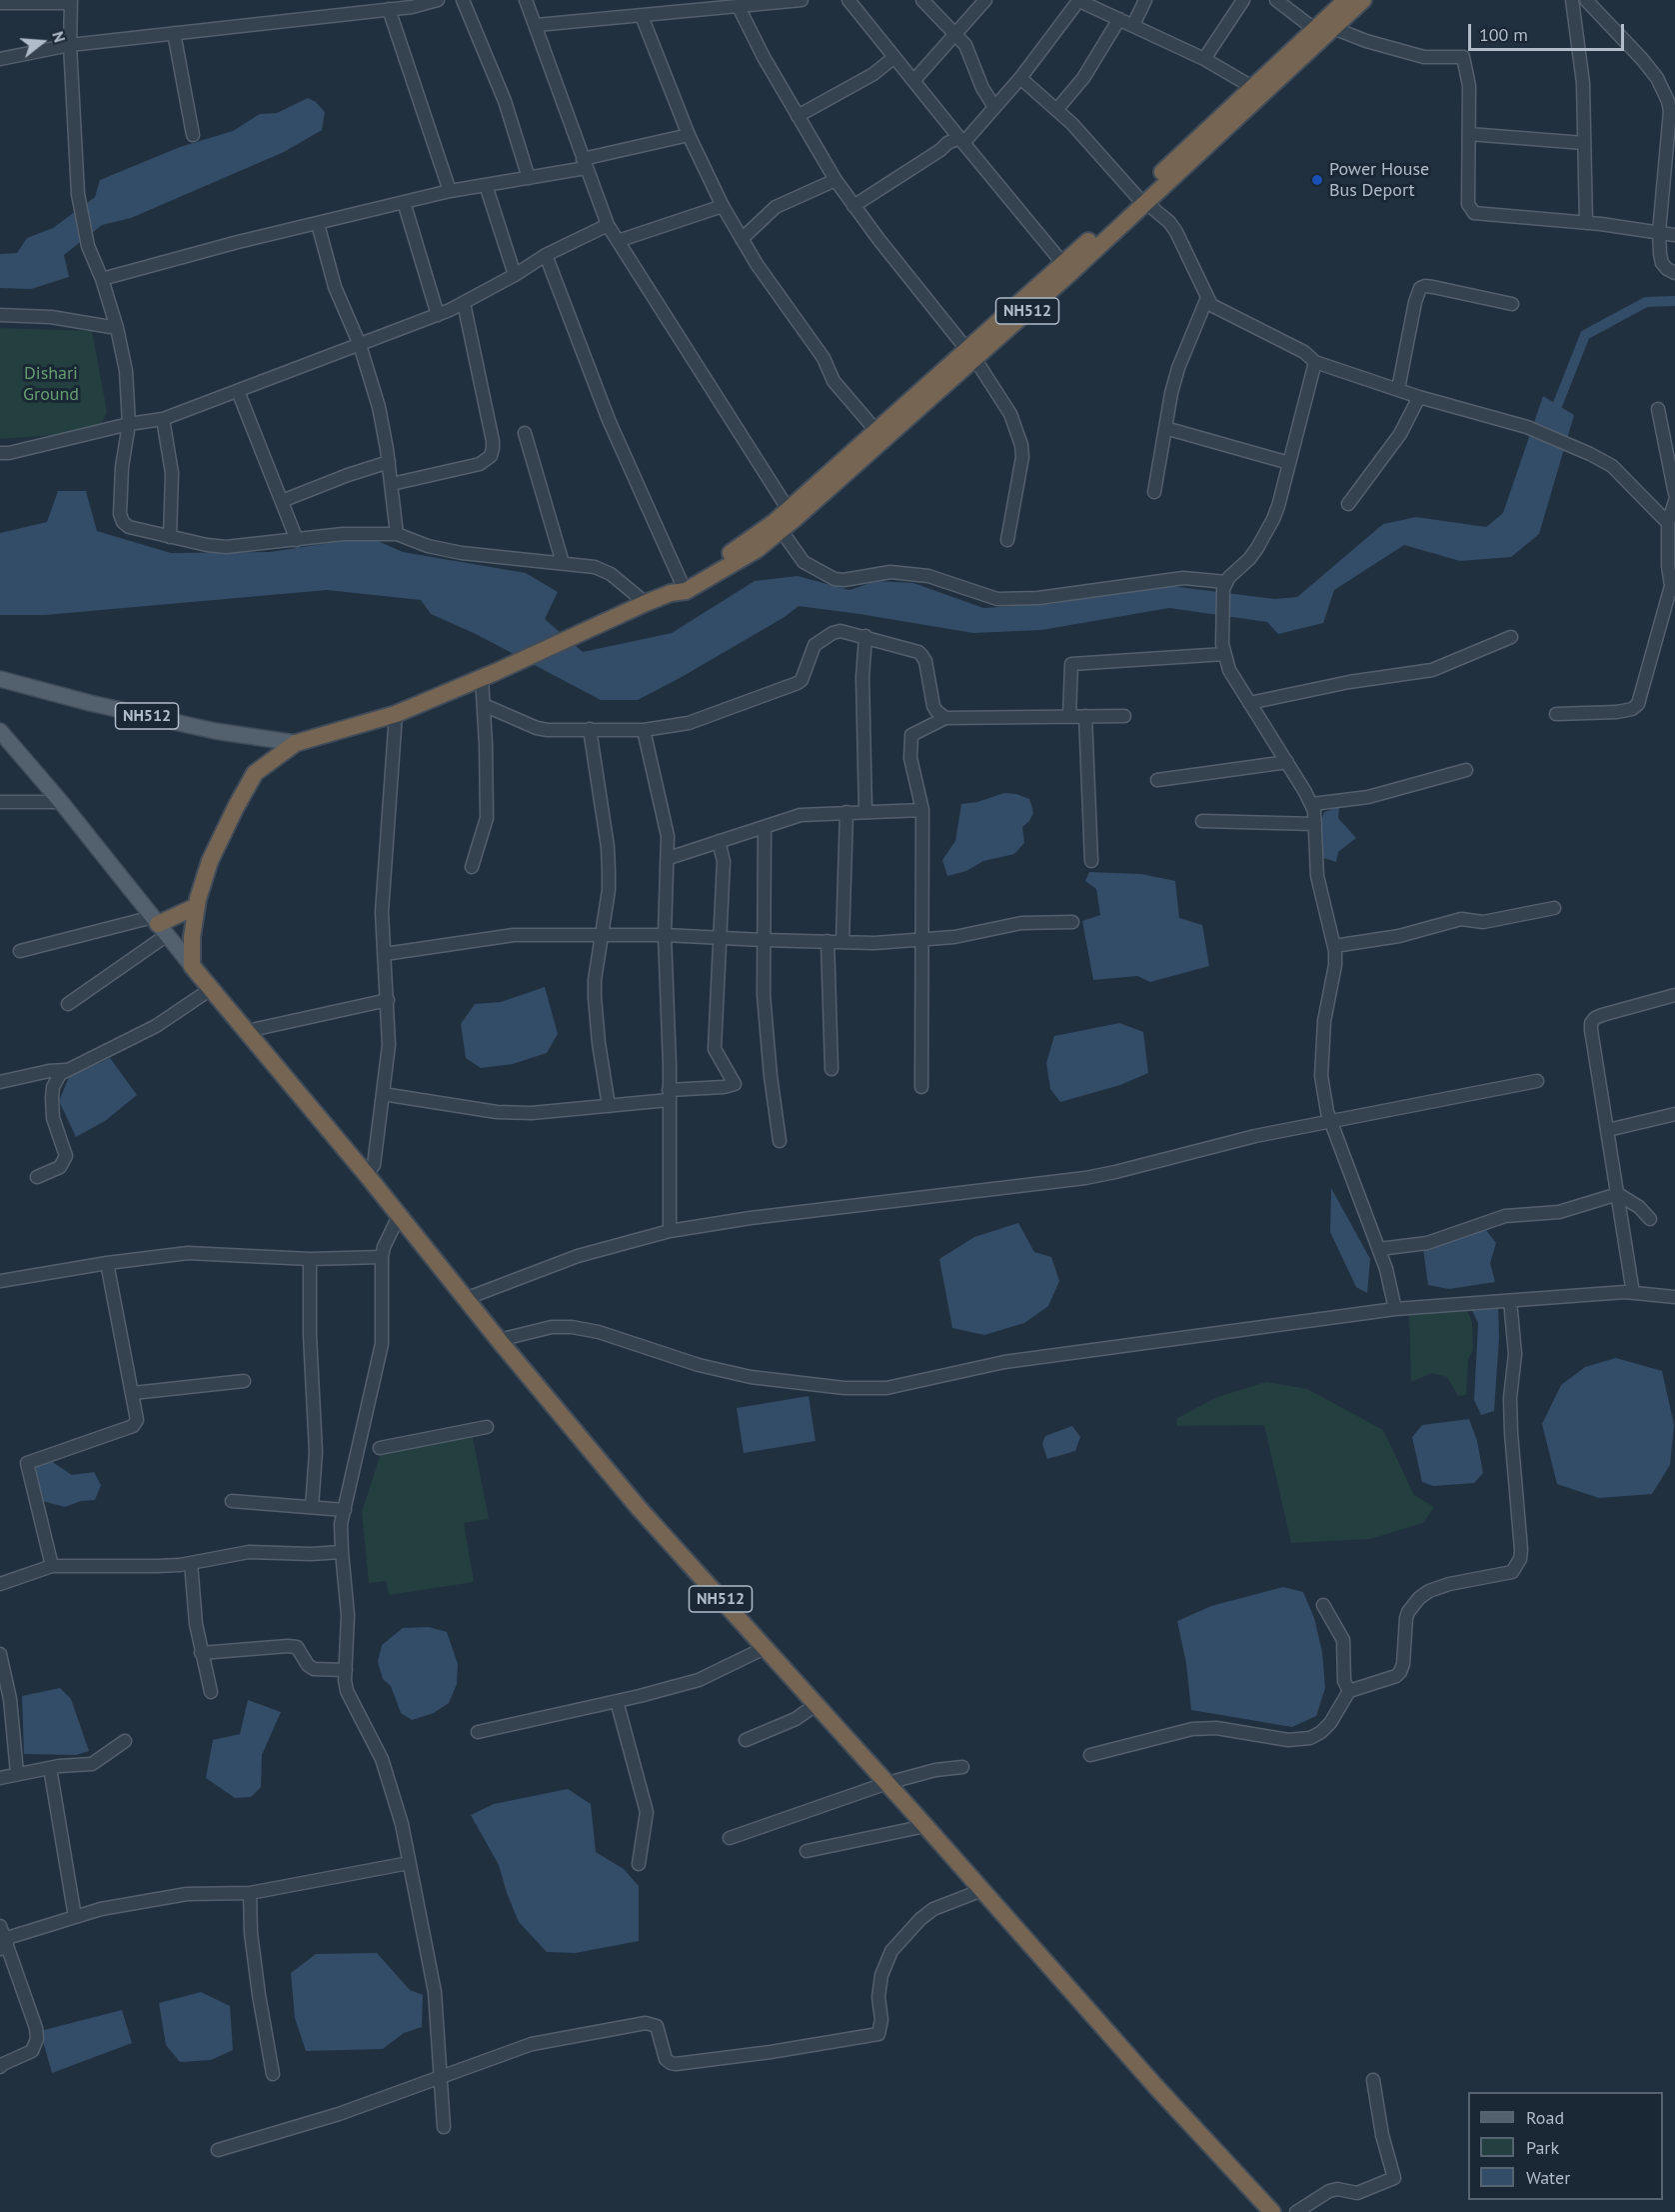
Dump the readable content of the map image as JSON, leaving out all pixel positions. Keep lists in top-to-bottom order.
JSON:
{
  "streets": {
    "highway": ["NH512"]
  },
  "parks": ["Dishari Ground"],
  "places": ["Power House Bus Deport"],
  "legend": ["Road", "Park", "Water"],
  "scale_bar": "100 m",
  "north": "right"
}
